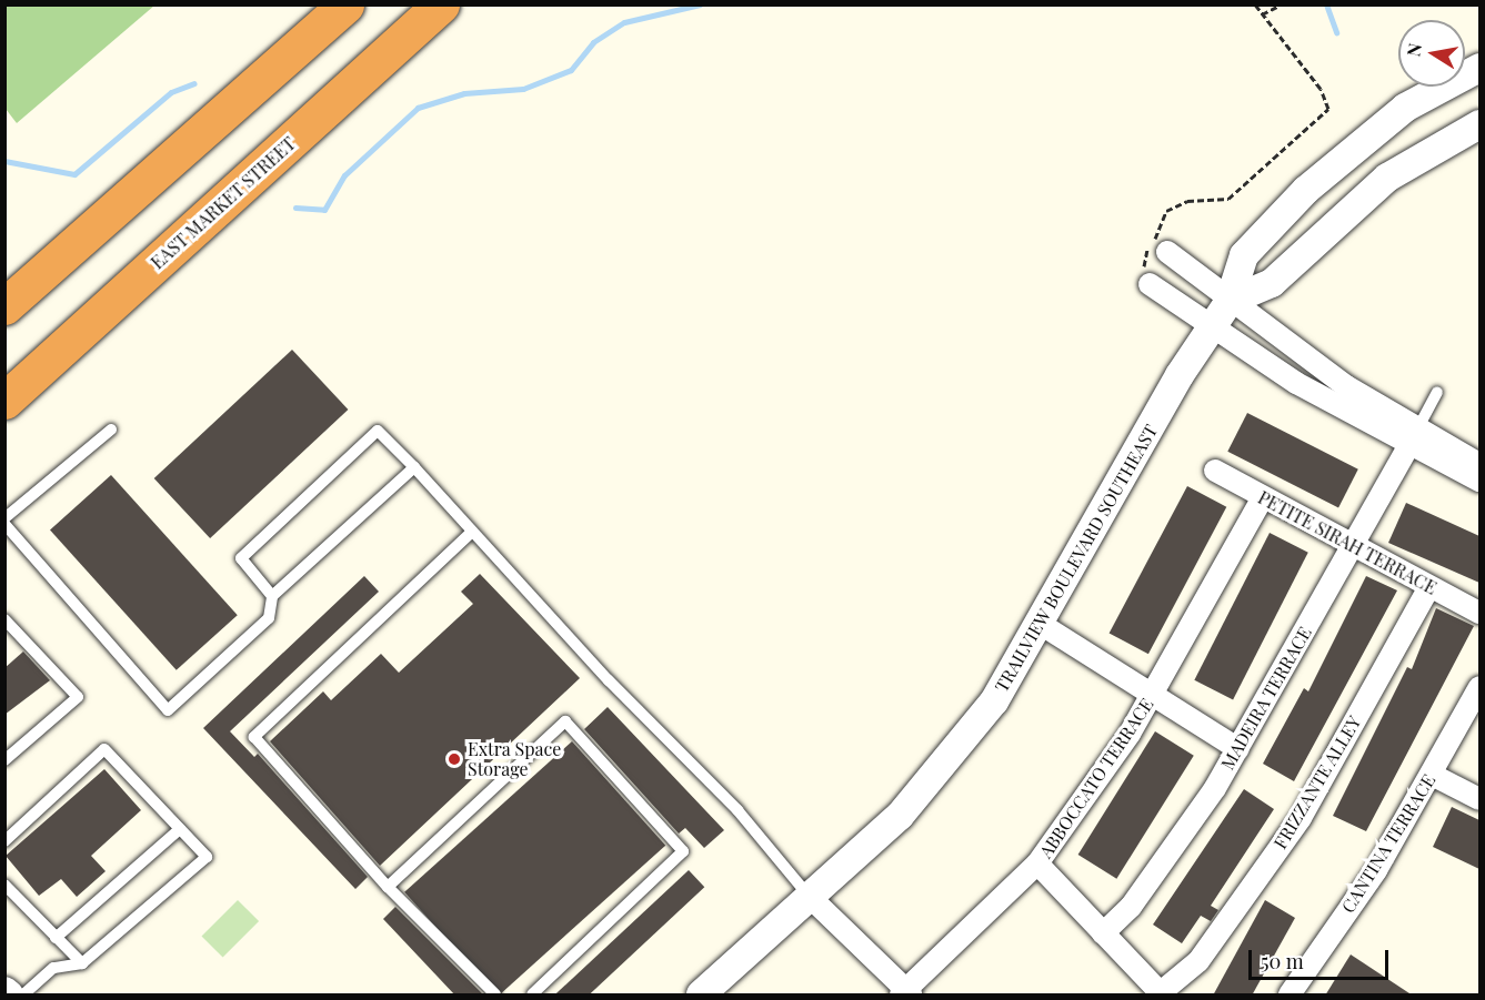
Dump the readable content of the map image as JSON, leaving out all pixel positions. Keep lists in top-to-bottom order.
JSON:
{
  "streets": {
    "highway": ["EAST MARKET STREET"],
    "street": [
      "PETITE SIRAH TERRACE",
      "TRAILVIEW BOULEVARD SOUTHEAST",
      "MADEIRA TERRACE",
      "ABBOCCATO TERRACE",
      "FRIZZANTE ALLEY",
      "CANTINA TERRACE"
    ]
  },
  "crossings": [
    ["PETITE SIRAH TERRACE", "MADEIRA TERRACE"],
    ["PETITE SIRAH TERRACE", "ABBOCCATO TERRACE"],
    ["PETITE SIRAH TERRACE", "FRIZZANTE ALLEY"]
  ],
  "places": ["Extra Space Storage"],
  "scale_bar": "50 m",
  "north": "left"
}
